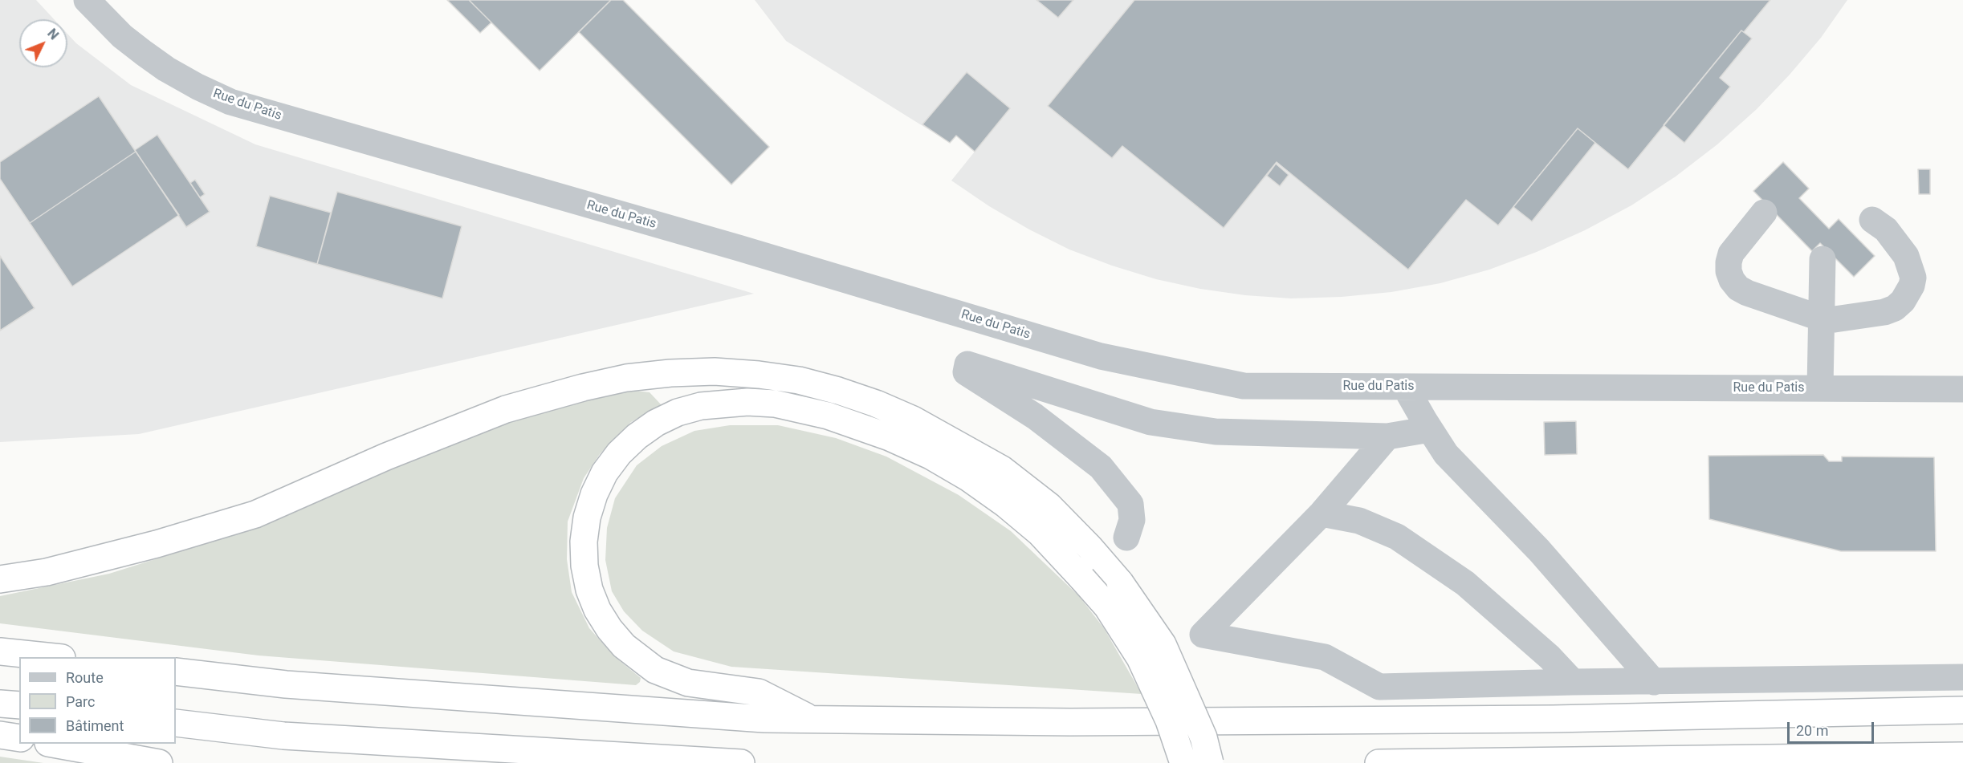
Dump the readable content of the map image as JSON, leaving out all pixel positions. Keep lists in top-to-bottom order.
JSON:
{
  "streets": {
    "street": ["Rue du Patis"]
  },
  "legend": ["Route", "Parc", "Bâtiment"],
  "scale_bar": "20 m",
  "north": "top right"
}
